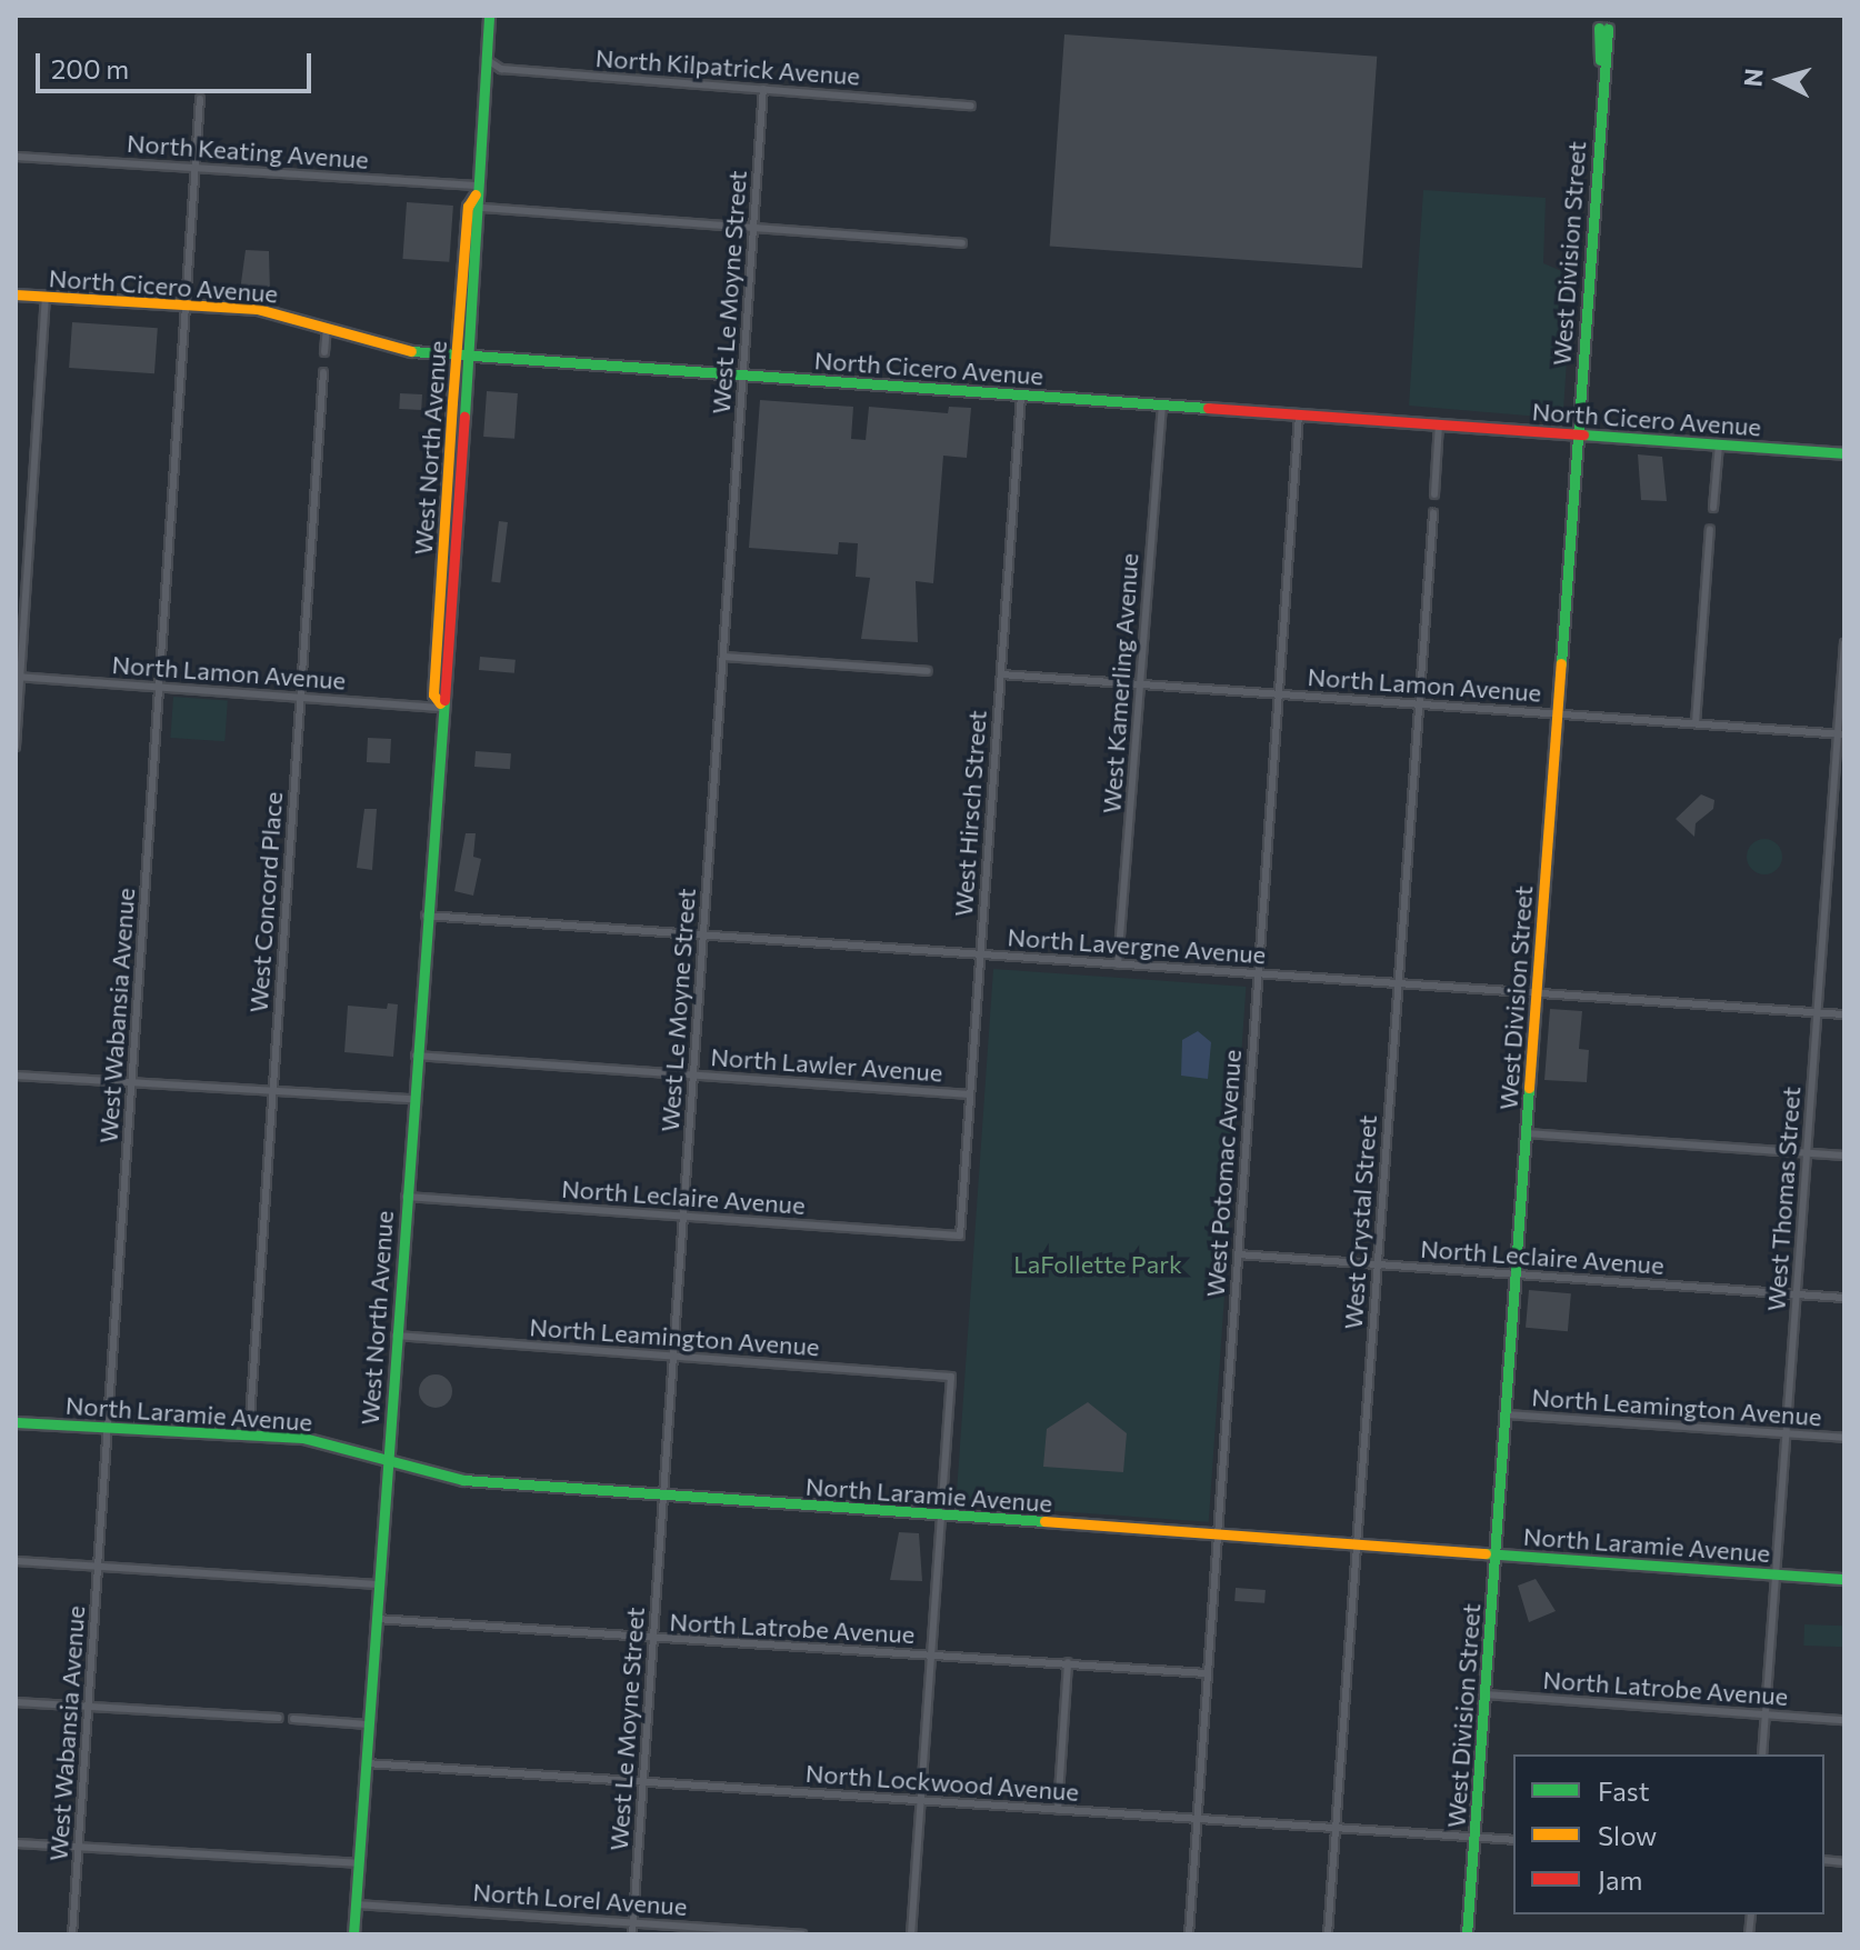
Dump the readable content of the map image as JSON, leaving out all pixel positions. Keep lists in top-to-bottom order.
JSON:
{
  "streets": {
    "main road": [
      "West Division Street",
      "North Cicero Avenue",
      "West North Avenue",
      "North Laramie Avenue"
    ],
    "street": [
      "North Kilpatrick Avenue",
      "North Keating Avenue",
      "West Le Moyne Street",
      "North Lamon Avenue",
      "West Kamerling Avenue",
      "West Hirsch Street",
      "West Concord Place",
      "North Lavergne Avenue",
      "West Wabansia Avenue",
      "North Lawler Avenue",
      "West Potomac Avenue",
      "North Leclaire Avenue",
      "West Thomas Street",
      "West Crystal Street",
      "North Leamington Avenue",
      "North Latrobe Avenue",
      "North Lockwood Avenue",
      "North Lorel Avenue"
    ]
  },
  "crossings": [
    ["North Kilpatrick Avenue", "West Le Moyne Street"],
    ["North Kilpatrick Avenue", "West North Avenue"],
    ["North Keating Avenue", "West North Avenue"],
    ["North Keating Avenue", "West Wabansia Avenue"],
    ["West Division Street", "North Cicero Avenue"],
    ["West Division Street", "North Lamon Avenue"],
    ["West Division Street", "North Lavergne Avenue"],
    ["West Division Street", "North Leclaire Avenue"],
    ["West Division Street", "North Leamington Avenue"],
    ["West Division Street", "North Laramie Avenue"],
    ["West Division Street", "North Latrobe Avenue"],
    ["West Division Street", "North Lockwood Avenue"],
    ["North Cicero Avenue", "West Le Moyne Street"],
    ["North Cicero Avenue", "West North Avenue"],
    ["North Cicero Avenue", "West Kamerling Avenue"],
    ["North Cicero Avenue", "West Hirsch Street"],
    ["North Cicero Avenue", "West Wabansia Avenue"],
    ["North Cicero Avenue", "West Potomac Avenue"],
    ["West Le Moyne Street", "North Lavergne Avenue"],
    ["West Le Moyne Street", "North Lawler Avenue"],
    ["West Le Moyne Street", "North Leclaire Avenue"],
    ["West Le Moyne Street", "North Leamington Avenue"],
    ["West Le Moyne Street", "North Laramie Avenue"],
    ["West Le Moyne Street", "North Latrobe Avenue"],
    ["West Le Moyne Street", "North Lockwood Avenue"],
    ["West Le Moyne Street", "North Lorel Avenue"],
    ["West North Avenue", "North Lamon Avenue"],
    ["West North Avenue", "North Lavergne Avenue"],
    ["West North Avenue", "North Lawler Avenue"],
    ["West North Avenue", "North Leclaire Avenue"],
    ["West North Avenue", "North Leamington Avenue"],
    ["West North Avenue", "North Laramie Avenue"],
    ["West North Avenue", "North Latrobe Avenue"],
    ["West North Avenue", "North Lockwood Avenue"],
    ["West North Avenue", "North Lorel Avenue"],
    ["North Lamon Avenue", "West Kamerling Avenue"],
    ["North Lamon Avenue", "West Hirsch Street"],
    ["North Lamon Avenue", "West Concord Place"],
    ["North Lamon Avenue", "West Wabansia Avenue"],
    ["North Lamon Avenue", "West Potomac Avenue"],
    ["North Lamon Avenue", "West Thomas Street"],
    ["North Lamon Avenue", "West Crystal Street"],
    ["West Kamerling Avenue", "North Lavergne Avenue"],
    ["West Hirsch Street", "North Lavergne Avenue"],
    ["West Hirsch Street", "North Lawler Avenue"],
    ["West Hirsch Street", "North Leclaire Avenue"],
    ["West Concord Place", "North Laramie Avenue"],
    ["North Lavergne Avenue", "West Potomac Avenue"],
    ["North Lavergne Avenue", "West Thomas Street"],
    ["North Lavergne Avenue", "West Crystal Street"],
    ["West Wabansia Avenue", "North Laramie Avenue"],
    ["West Potomac Avenue", "North Leclaire Avenue"],
    ["West Potomac Avenue", "North Laramie Avenue"],
    ["West Potomac Avenue", "North Latrobe Avenue"],
    ["West Potomac Avenue", "North Lockwood Avenue"],
    ["North Leclaire Avenue", "West Thomas Street"],
    ["North Leclaire Avenue", "West Crystal Street"],
    ["West Thomas Street", "North Leamington Avenue"],
    ["West Thomas Street", "North Laramie Avenue"],
    ["West Thomas Street", "North Latrobe Avenue"],
    ["West Crystal Street", "North Laramie Avenue"],
    ["West Crystal Street", "North Lockwood Avenue"],
    ["North Leamington Avenue", "North Laramie Avenue"]
  ],
  "parks": ["LaFollette Park"],
  "legend": ["Fast", "Slow", "Jam"],
  "scale_bar": "200 m",
  "north": "left"
}
